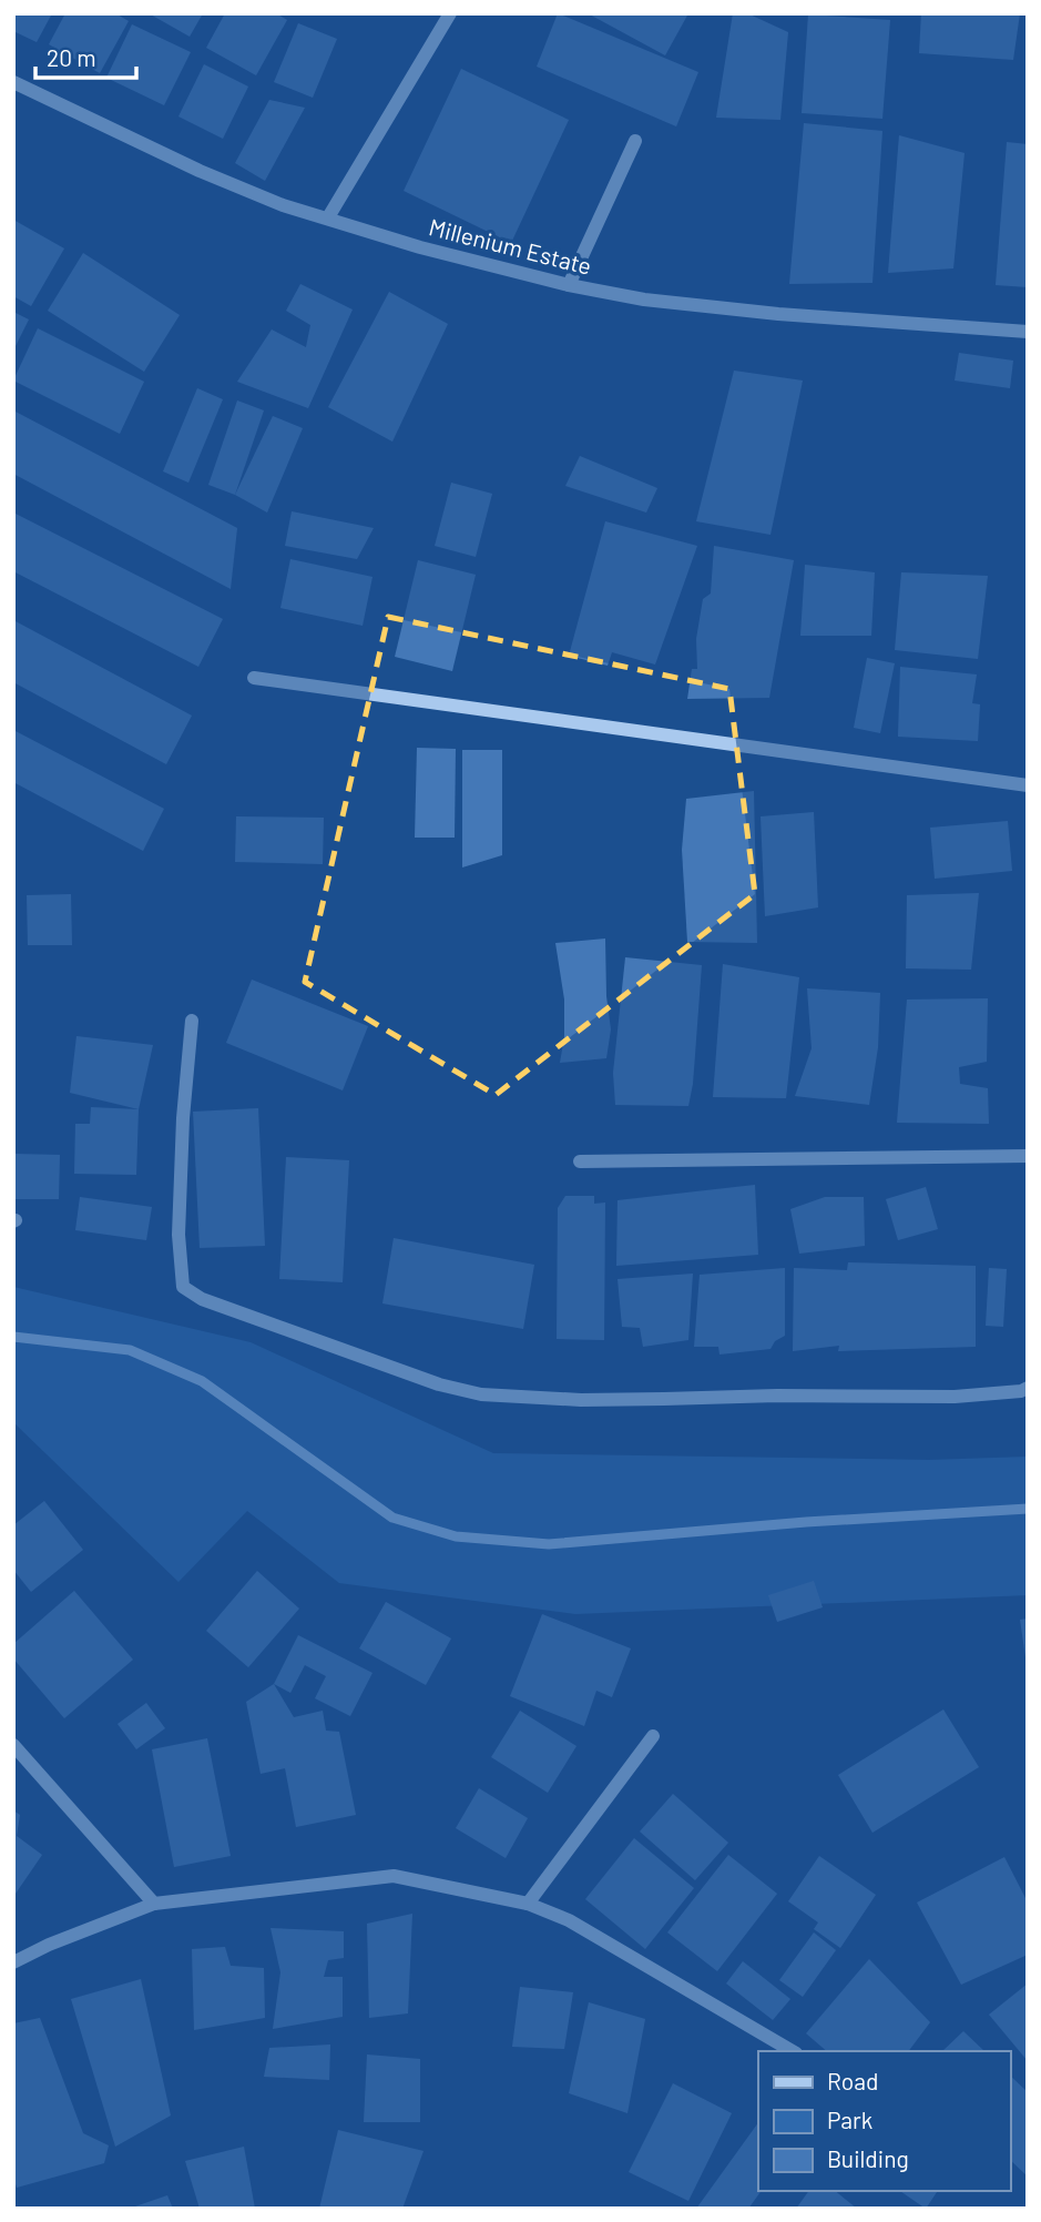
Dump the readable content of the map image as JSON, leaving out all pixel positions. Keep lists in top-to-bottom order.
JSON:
{
  "streets": {
    "street": ["Millenium Estate"]
  },
  "legend": ["Road", "Park", "Building"],
  "scale_bar": "20 m"
}
